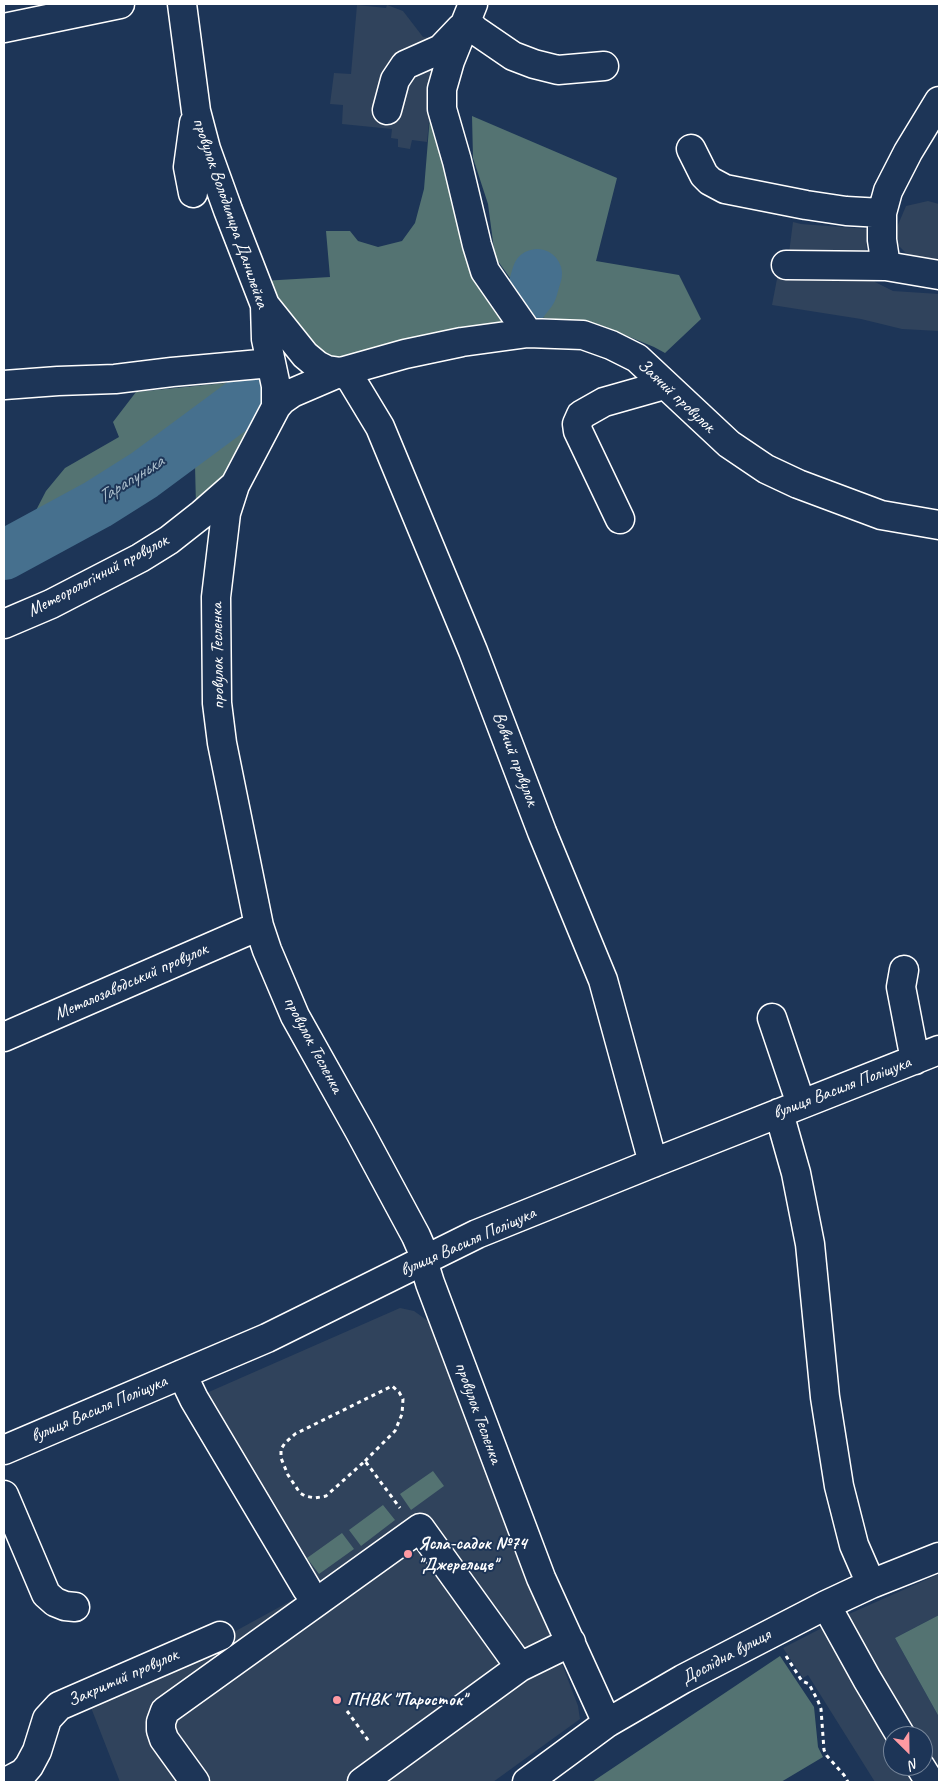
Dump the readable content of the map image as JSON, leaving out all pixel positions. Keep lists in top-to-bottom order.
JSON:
{
  "streets": {
    "street": [
      "провулок Володимира Данилейка",
      "Заячий провулок",
      "Метеорологічний провулок",
      "провулок Тесленка",
      "Вовчий провулок",
      "Металозаводський провулок",
      "вулиця Василя Поліщука",
      "Дослідна вулиця",
      "Закритий провулок"
    ]
  },
  "crossings": [
    ["провулок Володимира Данилейка", "провулок Тесленка"],
    ["Заячий провулок", "провулок Тесленка"],
    ["Заячий провулок", "Вовчий провулок"],
    ["Метеорологічний провулок", "провулок Тесленка"],
    ["провулок Тесленка", "Вовчий провулок"],
    ["провулок Тесленка", "Металозаводський провулок"],
    ["провулок Тесленка", "вулиця Василя Поліщука"],
    ["провулок Тесленка", "Дослідна вулиця"],
    ["Вовчий провулок", "вулиця Василя Поліщука"]
  ],
  "water": ["Тарапунька"],
  "places": ["Ясла-садок №74 \"Джерельце\"", "ПНВК \"Паросток\""],
  "north": "bottom right"
}
